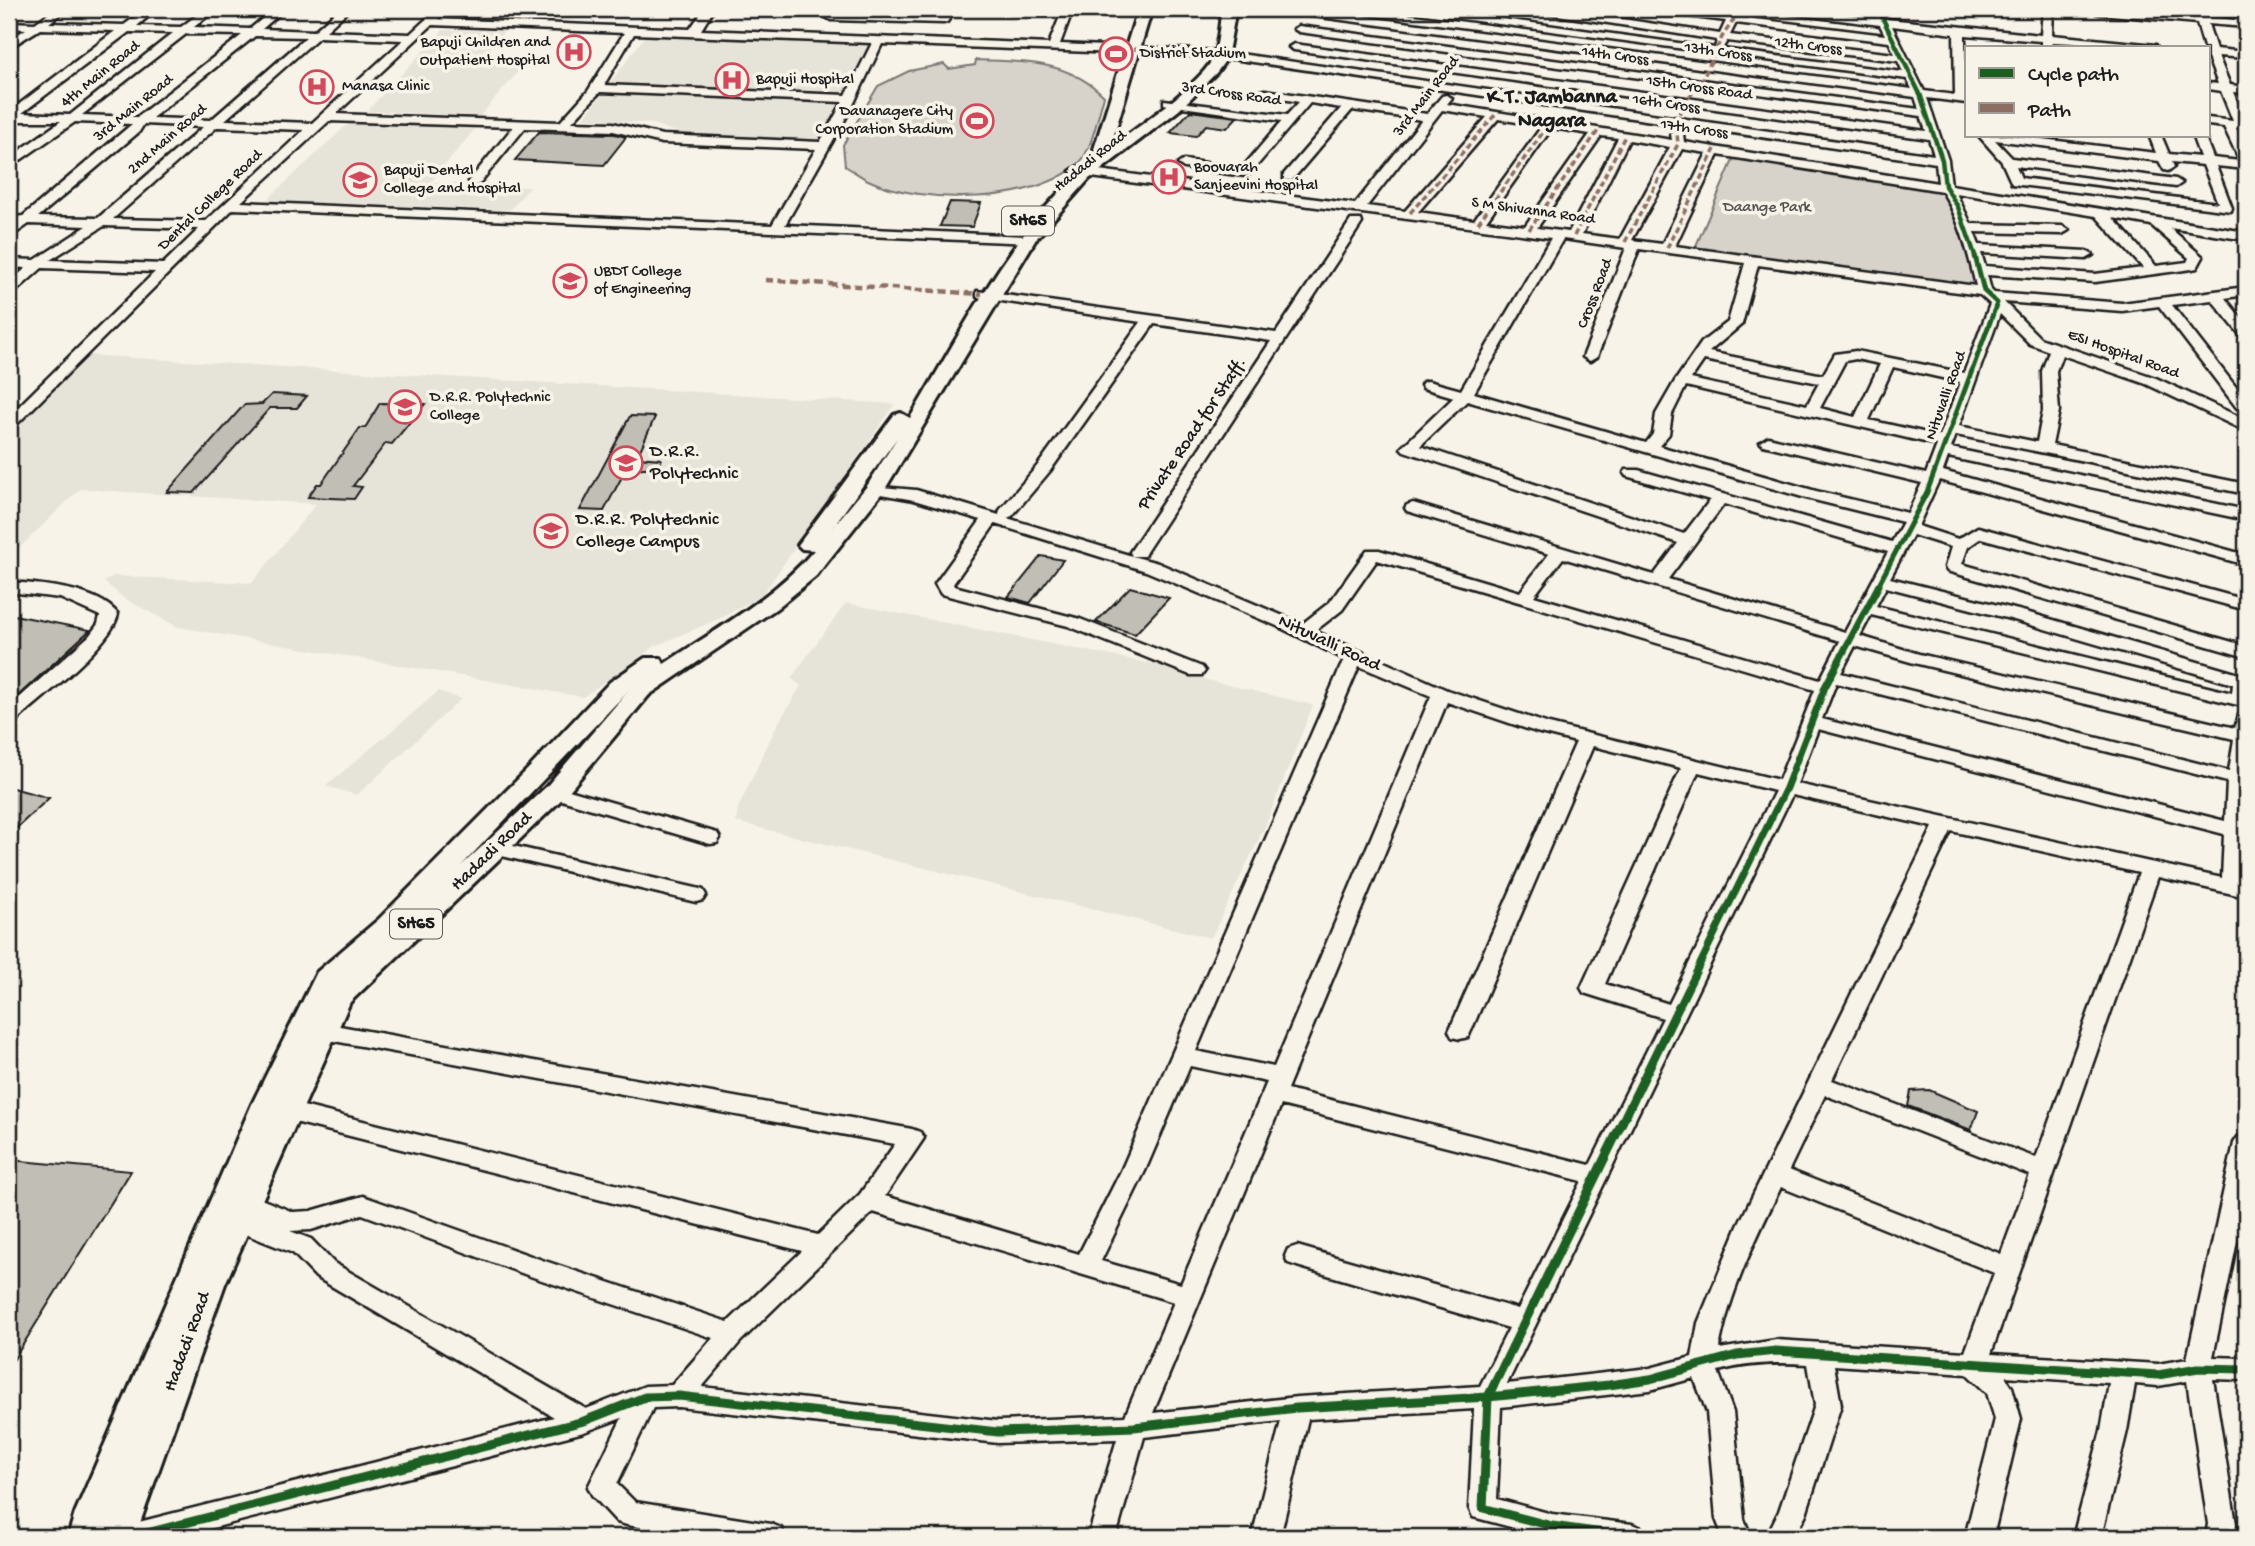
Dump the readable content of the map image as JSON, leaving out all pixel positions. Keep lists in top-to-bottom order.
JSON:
{
  "streets": {
    "main road": ["Hadadi Road", "SH65"],
    "street": [
      "12th Cross",
      "13th Cross",
      "14th Cross",
      "4th Main Road",
      "15th Cross Road",
      "3rd Cross Road",
      "3rd Main Road",
      "16th Cross",
      "17th Cross",
      "2nd Main Road",
      "Dental College Road",
      "S M Shivanna Road",
      "Cross Road",
      "ESI Hospital Road",
      "Nituvalli Road",
      "Private Road for Staff."
    ]
  },
  "crossings": [
    ["12th Cross", "3rd Main Road"],
    ["13th Cross", "3rd Main Road"],
    ["14th Cross", "3rd Main Road"],
    ["15th Cross Road", "3rd Main Road"],
    ["3rd Main Road", "16th Cross"],
    ["3rd Main Road", "17th Cross"],
    ["3rd Main Road", "S M Shivanna Road"],
    ["16th Cross", "Dental College Road"],
    ["17th Cross", "Cross Road"],
    ["Hadadi Road", "S M Shivanna Road"],
    ["Hadadi Road", "Nituvalli Road"],
    ["S M Shivanna Road", "Cross Road"],
    ["S M Shivanna Road", "ESI Hospital Road"],
    ["S M Shivanna Road", "Nituvalli Road"],
    ["ESI Hospital Road", "Nituvalli Road"]
  ],
  "districts": ["K.T. Jambanna Nagara"],
  "parks": ["Daange Park"],
  "places": {
    "hospital": [
      "Bapuji Children and Outpatient Hospital",
      "Bapuji Hospital",
      "Manasa Clinic",
      "Boovarah Sanjeevini Hospital"
    ],
    "sports": ["District Stadium", "Davanagere City Corporation Stadium"],
    "school or university": [
      "Bapuji Dental College and Hospital",
      "UBDT College of Engineering",
      "D.R.R. Polytechnic College",
      "D.R.R. Polytechnic",
      "D.R.R. Polytechnic College Campus"
    ]
  },
  "legend": ["Cycle path", "Path"]
}
